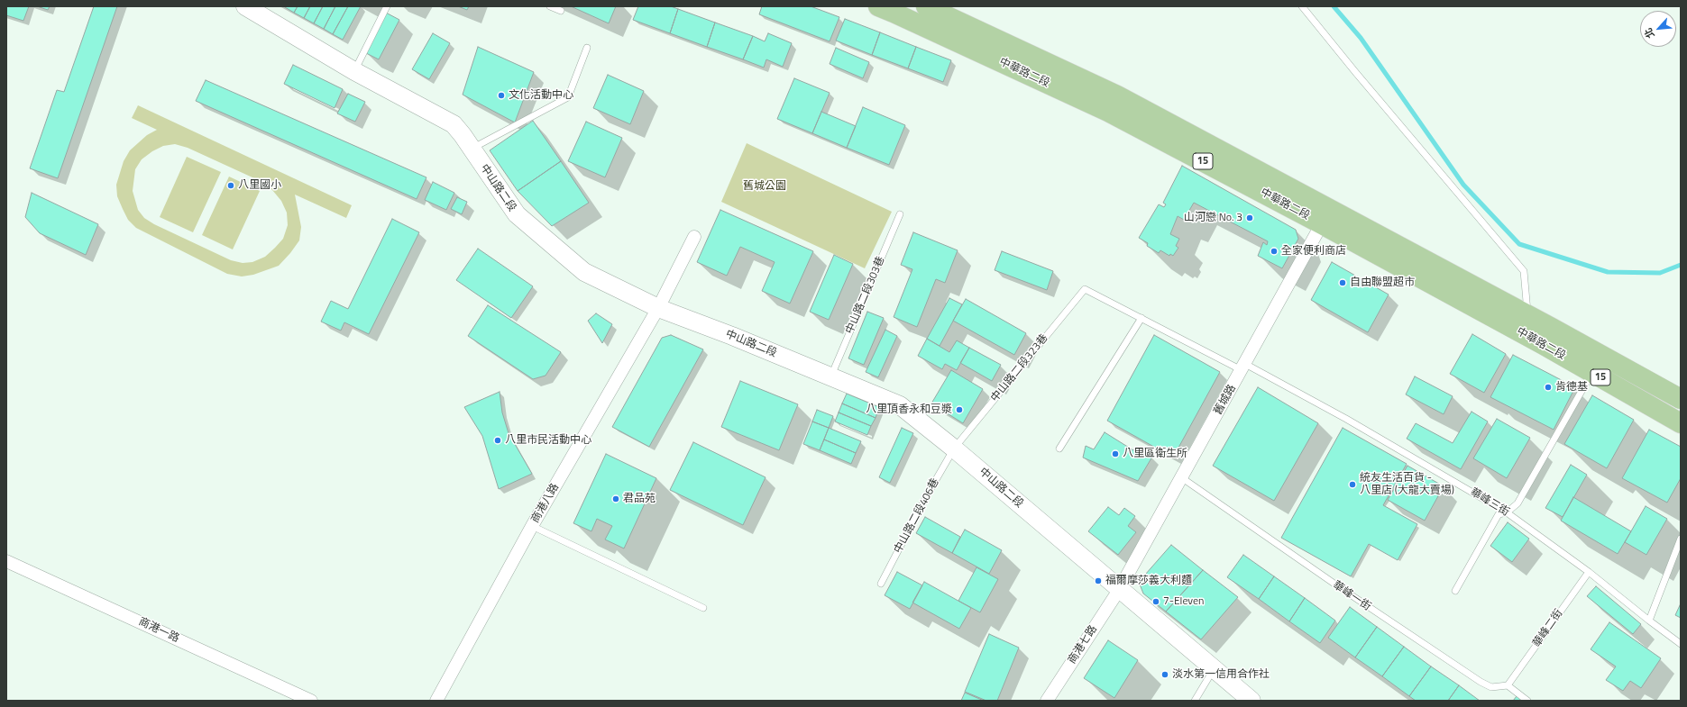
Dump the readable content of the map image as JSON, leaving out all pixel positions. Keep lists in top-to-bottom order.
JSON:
{
  "streets": {
    "main road": ["中華路二段", "15", "中山路二段"],
    "street": [
      "舊城路",
      "商港八路",
      "商港一路",
      "商港七路"
    ],
    "lane": [
      "中山路二段303巷",
      "中山路二段323巷",
      "華峰三街",
      "中山路二段406巷",
      "華峰一街",
      "華峰二街"
    ]
  },
  "crossings": [
    ["中華路二段", "舊城路"],
    ["中山路二段", "中山路二段303巷"],
    ["中山路二段", "中山路二段323巷"],
    ["中山路二段", "舊城路"],
    ["中山路二段", "商港八路"],
    ["中山路二段", "中山路二段406巷"],
    ["中山路二段", "商港七路"],
    ["中山路二段323巷", "華峰三街"],
    ["中山路二段323巷", "中山路二段406巷"],
    ["舊城路", "華峰三街"],
    ["舊城路", "華峰一街"],
    ["舊城路", "商港七路"],
    ["華峰三街", "華峰二街"],
    ["華峰一街", "華峰二街"]
  ],
  "parks": ["舊城公園"],
  "places": [
    "文化活動中心",
    "八里國小",
    "山河戀 No. 3",
    "全家便利商店",
    "自由聯盟超市",
    "肯德基",
    "八里頂香永和豆漿",
    "八里市民活動中心",
    "八里區衛生所",
    "統友生活百貨 - 八里店 (大龍大賣場)",
    "君品苑",
    "福爾摩莎義大利麵",
    "7-Eleven",
    "淡水第一信用合作社"
  ],
  "north": "bottom left"
}
